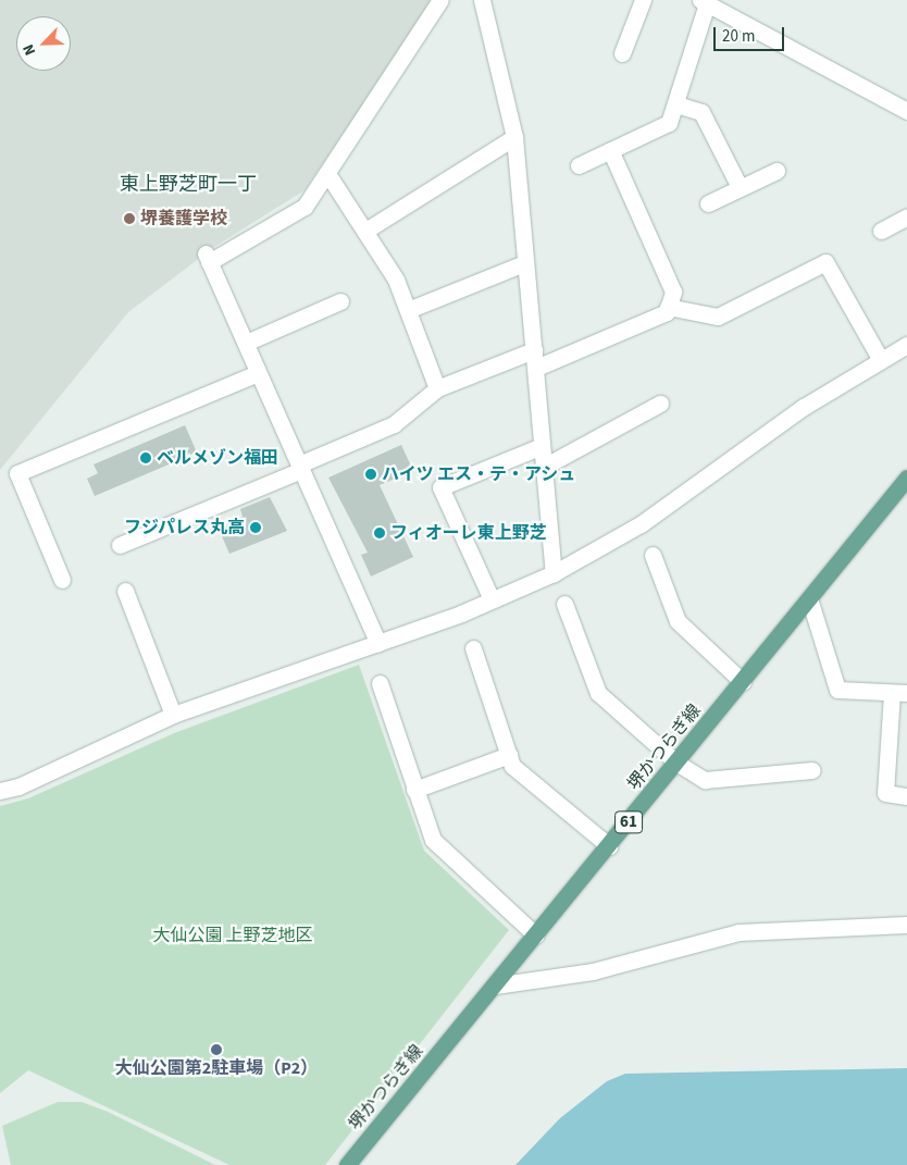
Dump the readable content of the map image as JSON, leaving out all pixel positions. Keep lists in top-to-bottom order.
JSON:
{
  "streets": {
    "main road": ["堺かつらぎ線", "61"]
  },
  "districts": ["東上野芝町一丁"],
  "parks": ["大仙公園 上野芝地区"],
  "places": [
    "堺養護学校",
    "ベルメゾン福田",
    "ハイツ エス・テ・アシュ",
    "フジパレス丸高",
    "フィオーレ東上野芝",
    "大仙公園第2駐車場（P2）"
  ],
  "scale_bar": "20 m",
  "north": "bottom left"
}
